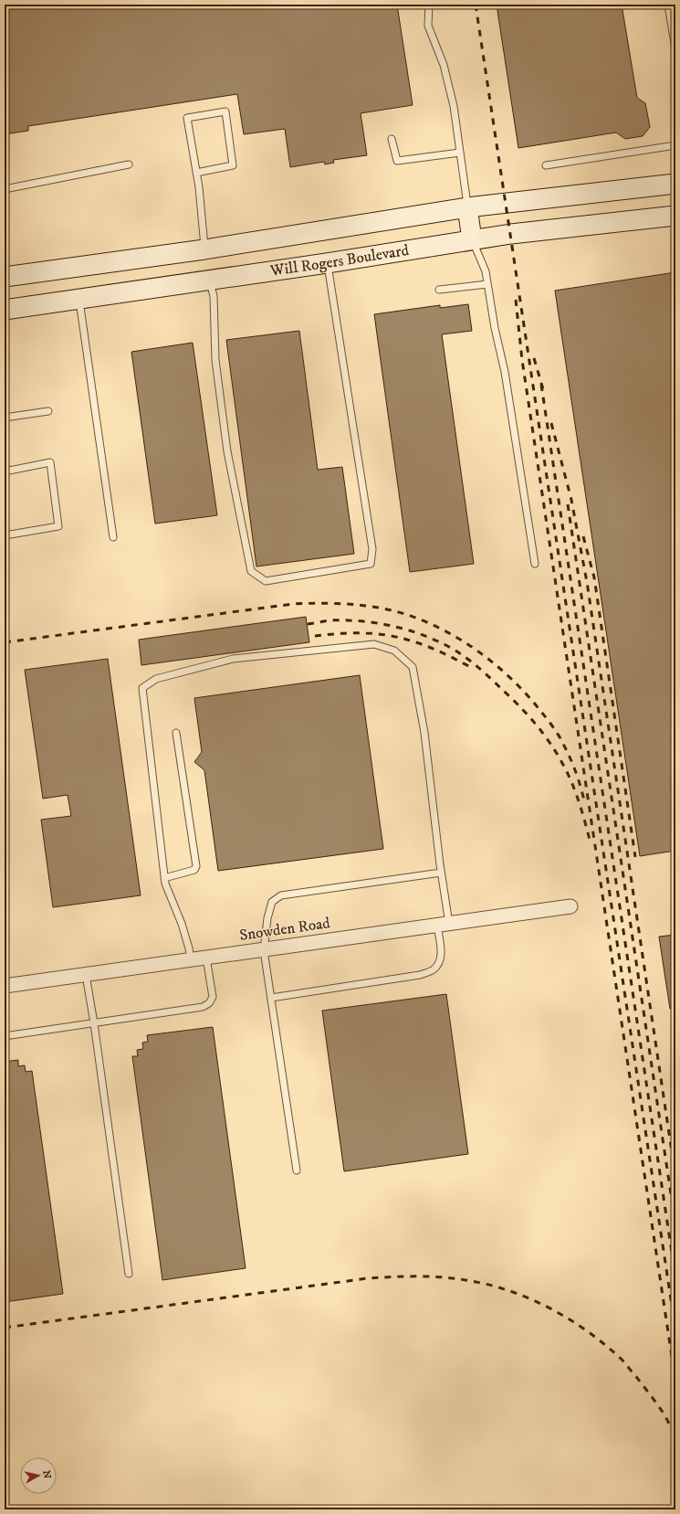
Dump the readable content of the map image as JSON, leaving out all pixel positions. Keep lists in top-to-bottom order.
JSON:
{
  "streets": {
    "main road": ["Will Rogers Boulevard"],
    "street": ["Snowden Road"]
  },
  "north": "right"
}
